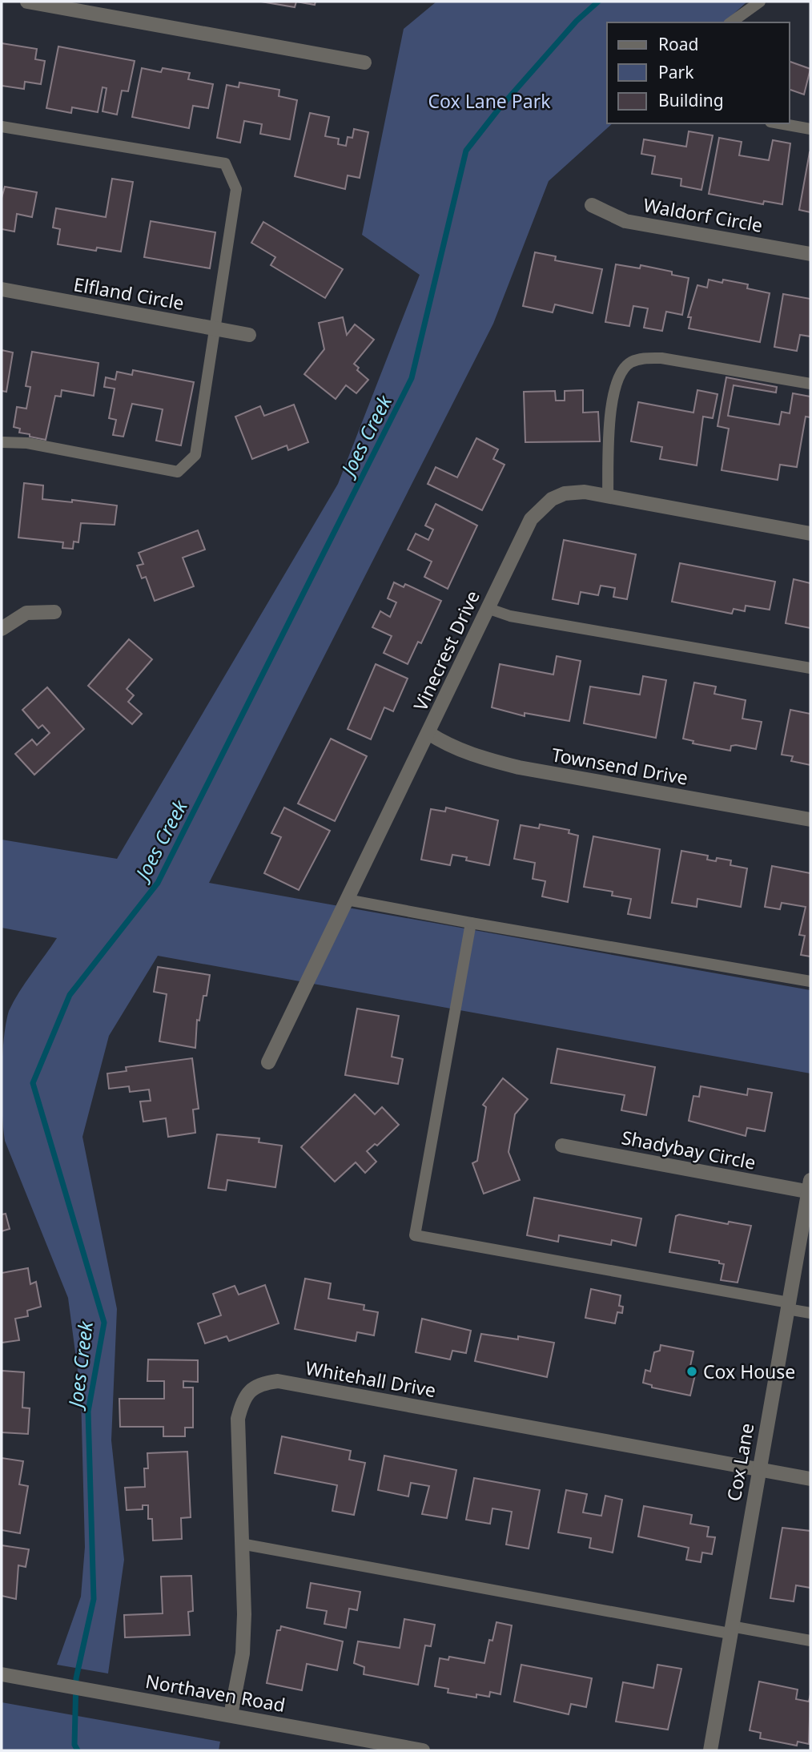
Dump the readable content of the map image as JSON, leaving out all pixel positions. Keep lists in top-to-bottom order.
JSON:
{
  "streets": {
    "street": [
      "Waldorf Circle",
      "Elfland Circle",
      "Vinecrest Drive",
      "Townsend Drive",
      "Shadybay Circle",
      "Whitehall Drive",
      "Cox Lane",
      "Northaven Road"
    ]
  },
  "crossings": [
    ["Vinecrest Drive", "Townsend Drive"],
    ["Shadybay Circle", "Cox Lane"],
    ["Whitehall Drive", "Cox Lane"],
    ["Whitehall Drive", "Northaven Road"]
  ],
  "water": ["Joes Creek"],
  "parks": ["Cox Lane Park"],
  "places": ["Cox House"],
  "legend": ["Road", "Park", "Building"]
}
